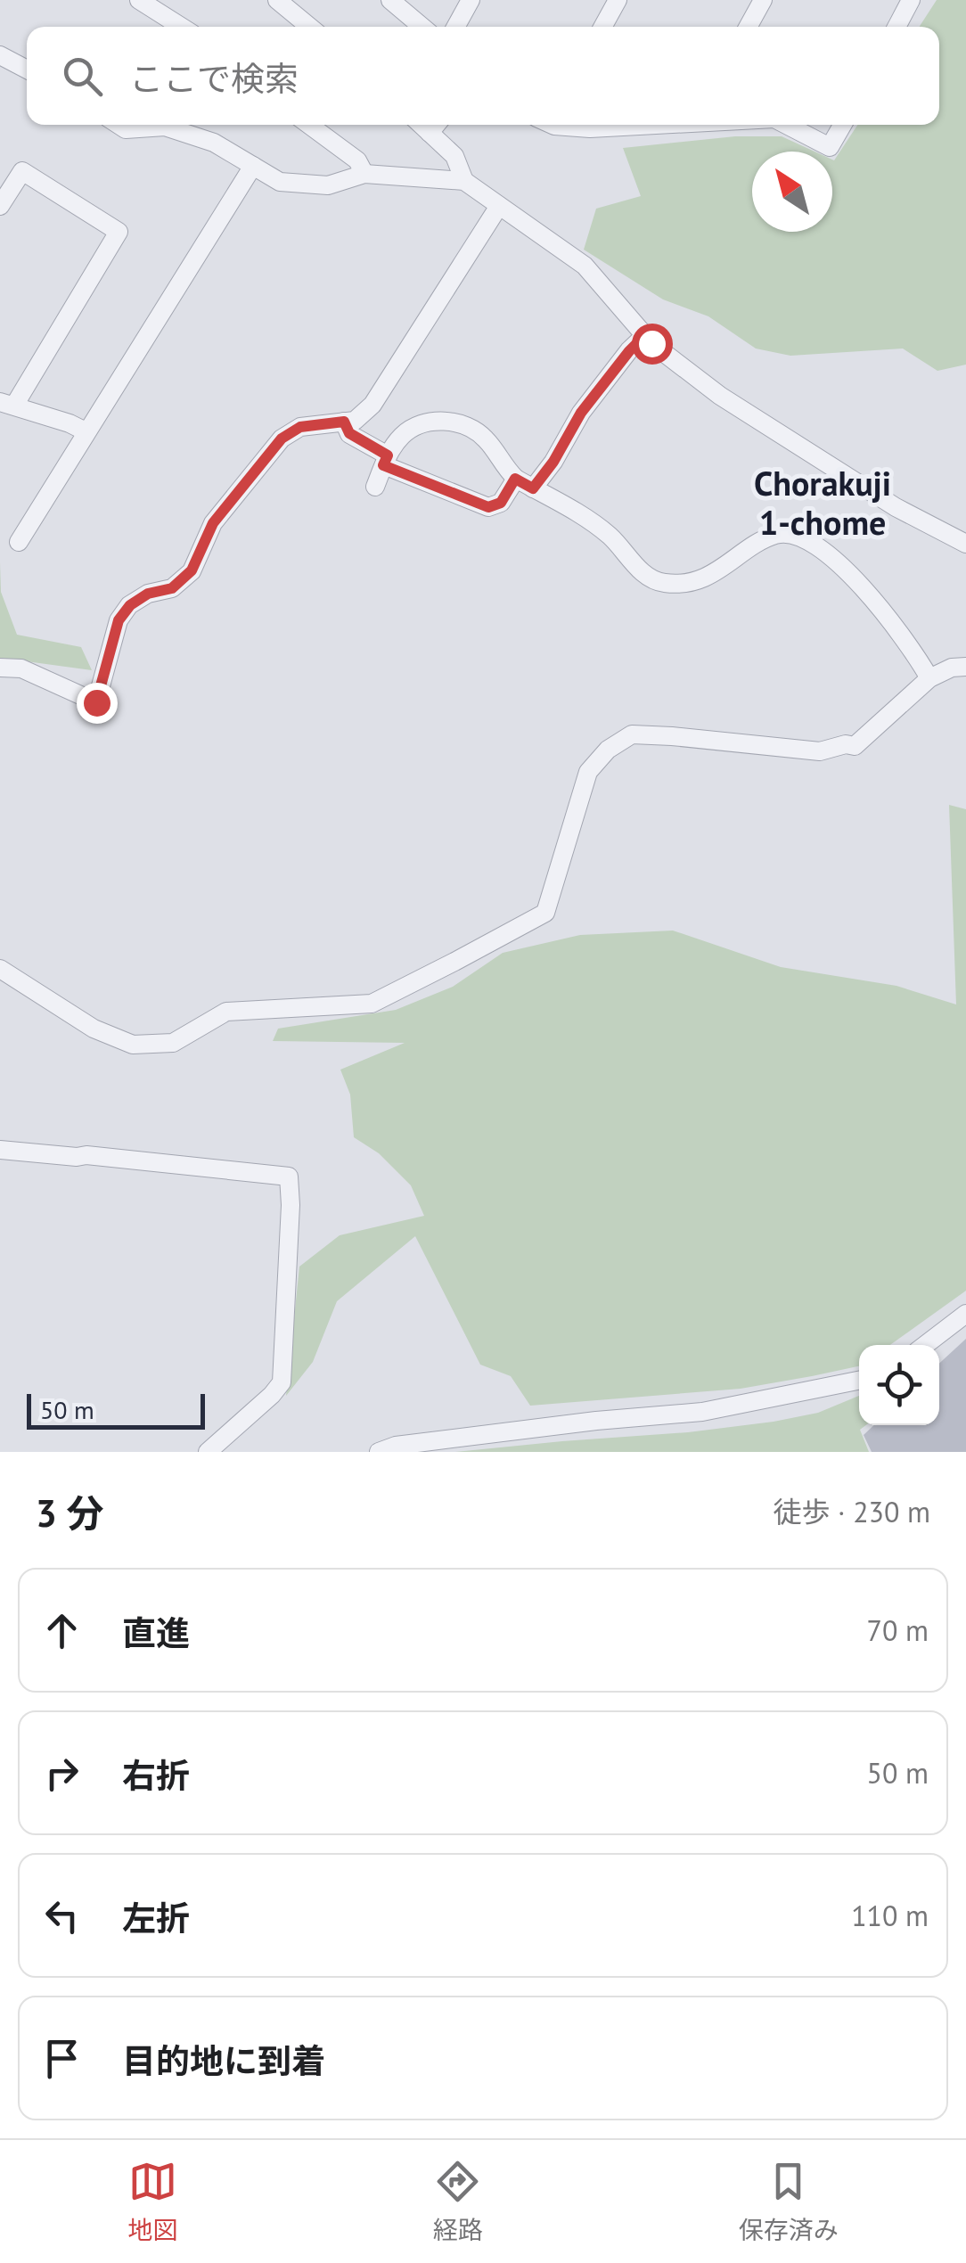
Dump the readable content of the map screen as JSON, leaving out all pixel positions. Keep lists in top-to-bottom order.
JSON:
{
  "districts": ["Chorakuji 1-chome"],
  "scale_bar": "50 m",
  "north": "top left",
  "page": {
    "search": "ここで検索",
    "scale": "50 m",
    "heading": ["3 分", "徒歩 · 230 m"],
    "list": [
      ["直進", "70 m"],
      ["右折", "50 m"],
      ["左折", "110 m"],
      "目的地に到着"
    ],
    "nav": ["地図", "経路", "保存済み"]
  }
}
